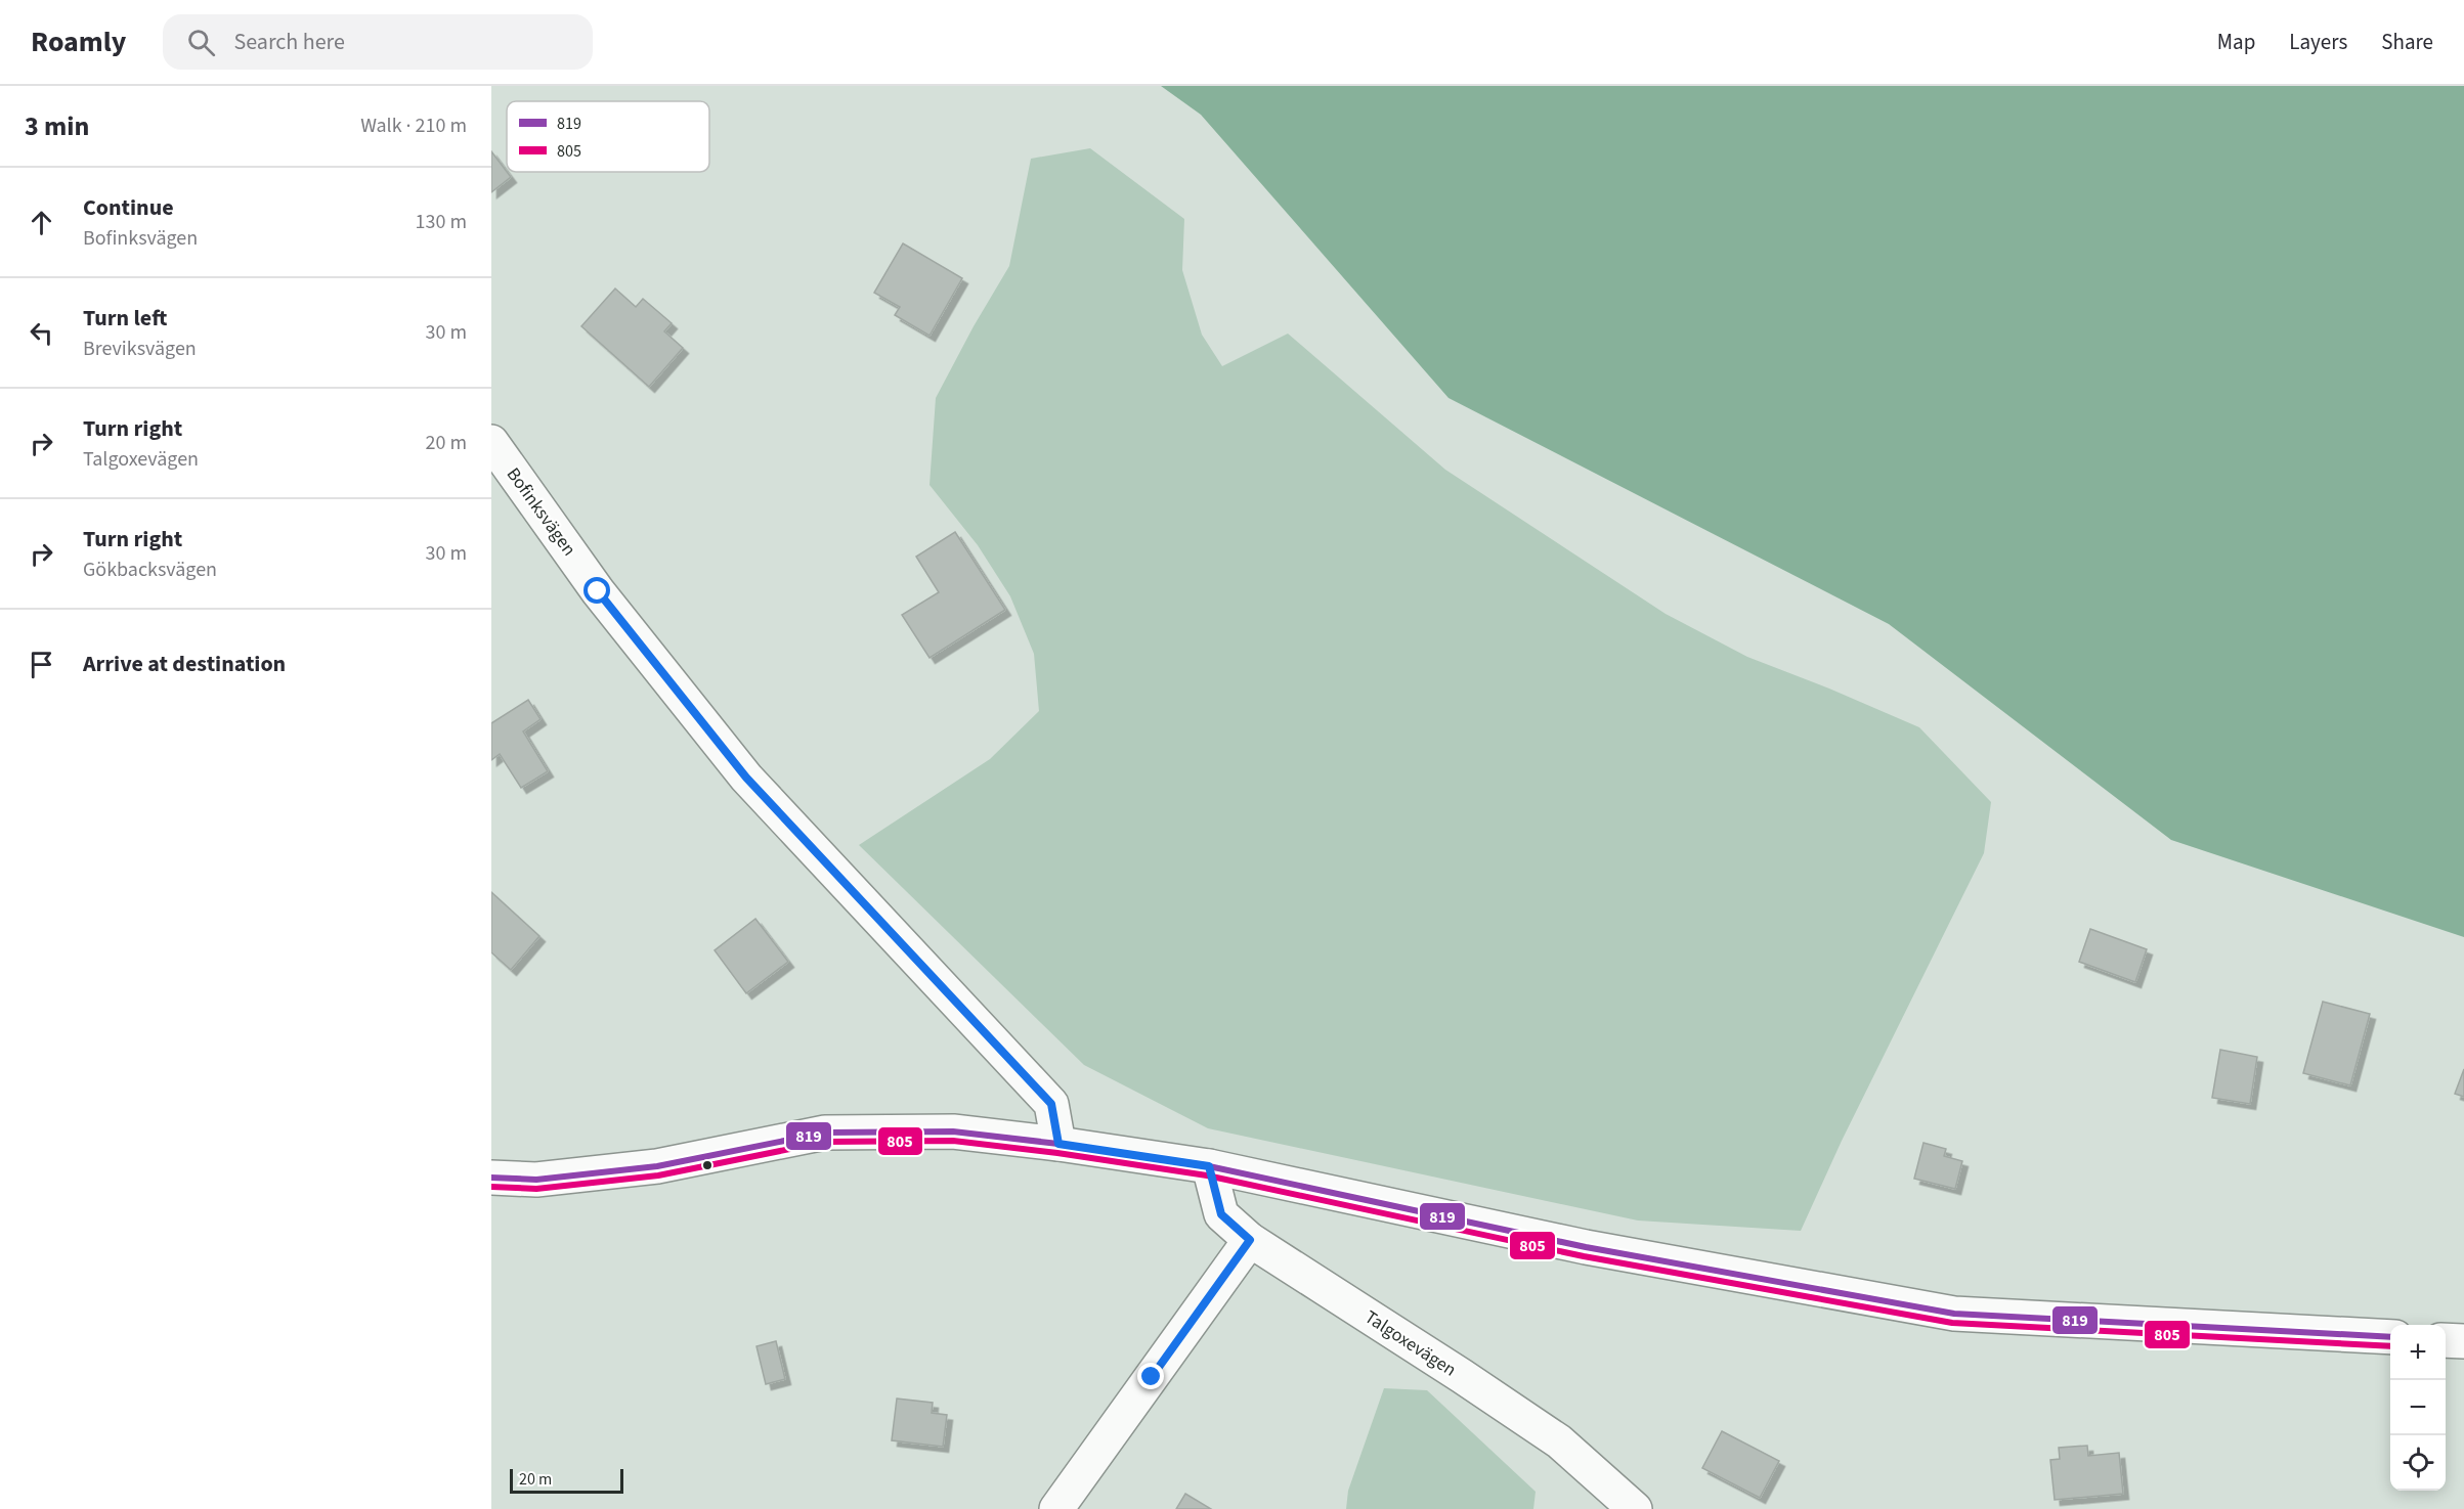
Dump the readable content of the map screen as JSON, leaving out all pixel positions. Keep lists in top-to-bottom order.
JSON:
{
  "streets": {
    "main road": ["Bofinksvägen", "Talgoxevägen"]
  },
  "lines": ["transit line 819", "transit line 805"],
  "legend": ["819", "805"],
  "scale_bar": "20 m",
  "page": {
    "header": "Roamly",
    "search": "Search here",
    "nav": ["Map", "Layers", "Share"],
    "heading": ["3 min", "Walk · 210 m"],
    "list": [
      ["Continue", "Bofinksvägen", "130 m"],
      ["Turn left", "Breviksvägen", "30 m"],
      ["Turn right", "Talgoxevägen", "20 m"],
      ["Turn right", "Gökbacksvägen", "30 m"],
      "Arrive at destination"
    ],
    "map_buttons": ["+", "−"],
    "scale": "20 m"
  }
}
